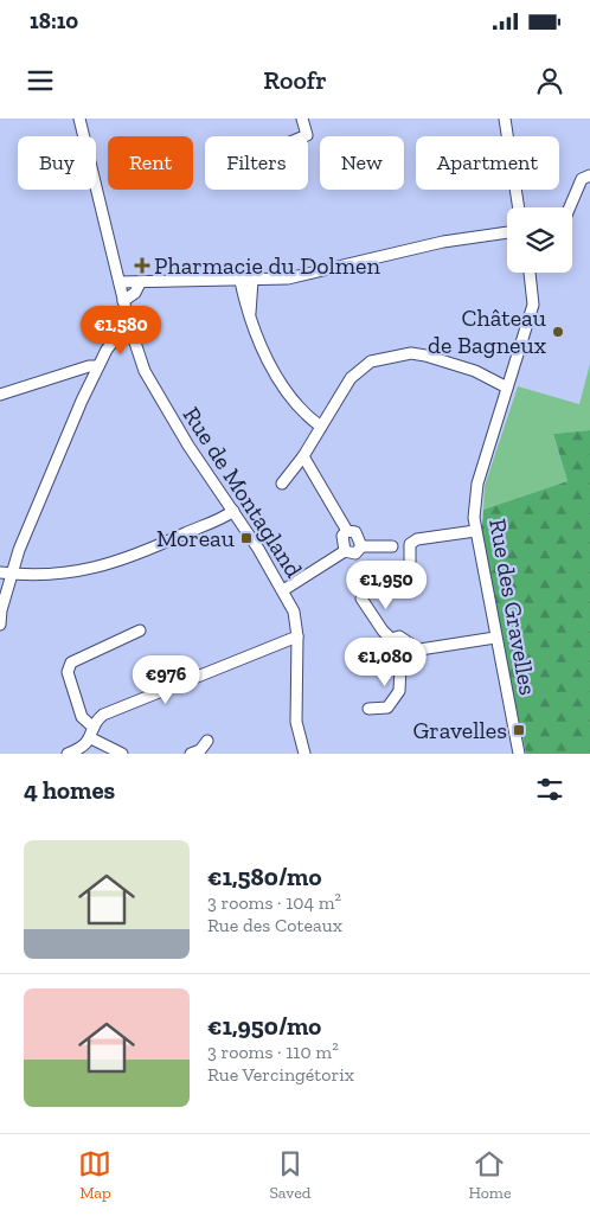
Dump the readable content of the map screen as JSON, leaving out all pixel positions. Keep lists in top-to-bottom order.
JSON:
{
  "streets": {
    "street": ["Rue de Montagland", "Rue des Gravelles"]
  },
  "places": {
    "health": ["Pharmacie du Dolmen"],
    "other": ["Château de Bagneux"],
    "transit": ["Moreau", "Gravelles"]
  },
  "page": {
    "status": "18:10",
    "header": "Roofr",
    "chip": [
      "Buy",
      "Rent",
      "Filters",
      "New",
      "Apartment"
    ],
    "price": [
      "€1,580",
      "€1,950",
      "€1,080",
      "€976"
    ],
    "heading": "4 homes",
    "list": [
      {
        "name": "€1,580/mo",
        "note": "3 rooms · 104 m² · Rue des Coteaux"
      },
      {
        "name": "€1,950/mo",
        "note": "3 rooms · 110 m² · Rue Vercingétorix"
      }
    ],
    "tabs": ["Map", "Saved", "Home"]
  }
}
